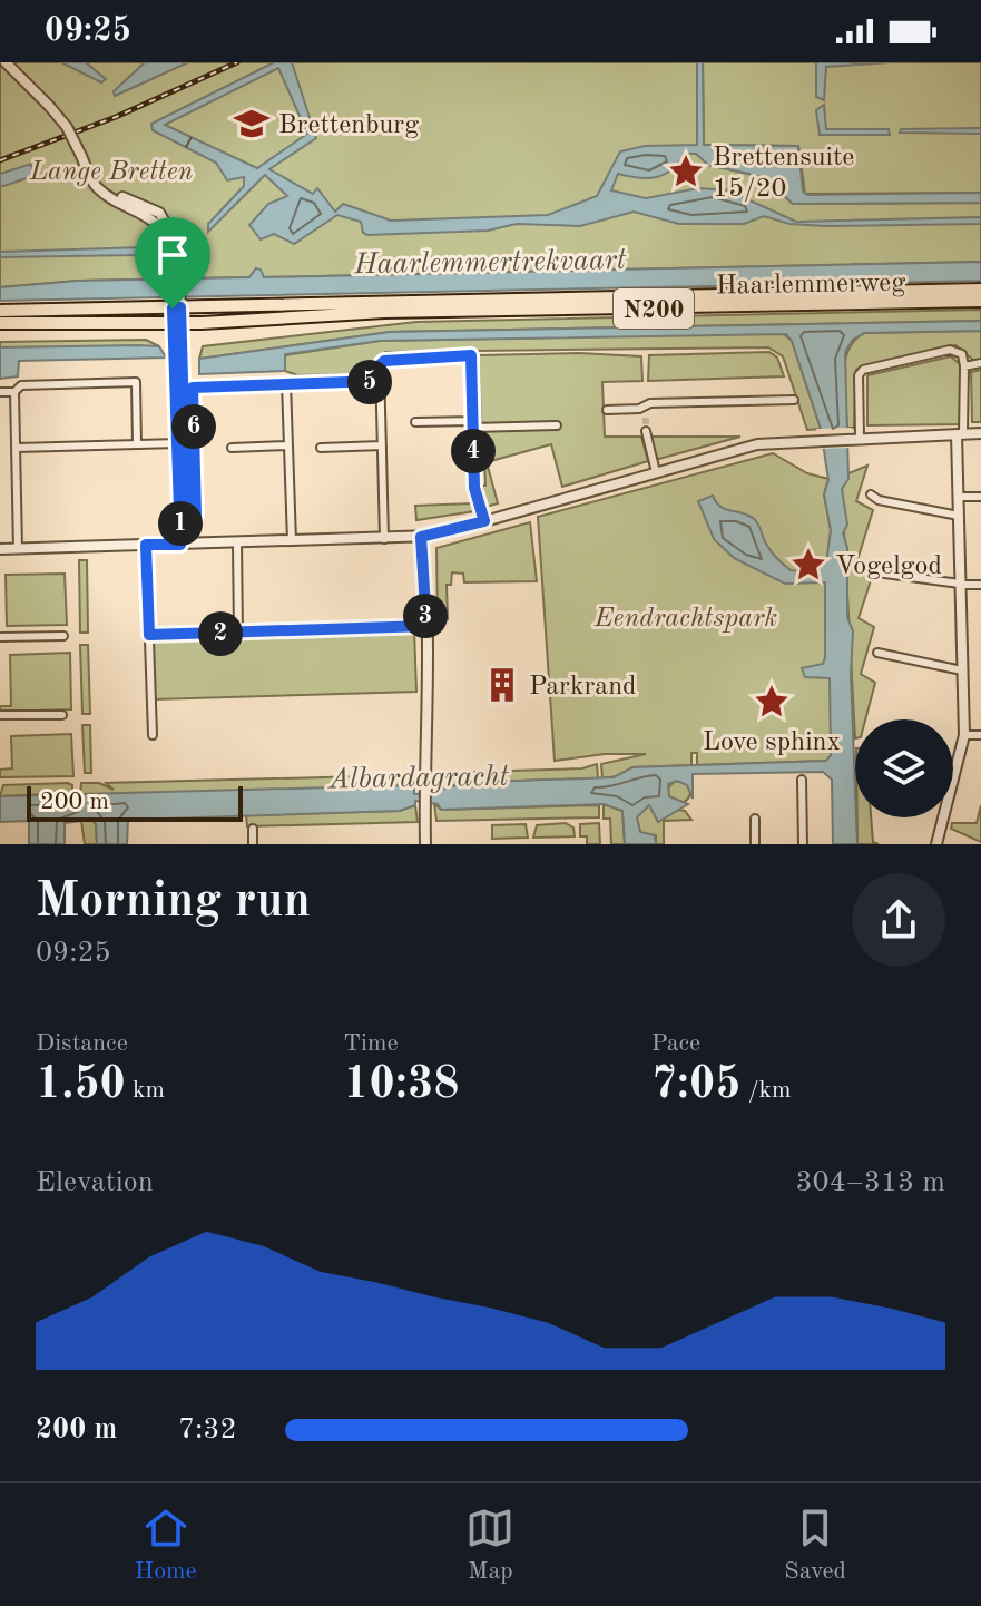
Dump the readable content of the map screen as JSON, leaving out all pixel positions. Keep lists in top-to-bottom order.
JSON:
{
  "streets": {
    "main road": ["Haarlemmerweg", "N200"]
  },
  "water": ["Haarlemmertrekvaart", "Albardagracht"],
  "parks": ["Lange Bretten", "Eendrachtspark"],
  "places": {
    "school or university": ["Brettenburg"],
    "place": ["Brettensuite 15/20", "Vogelgod", "Love sphinx"],
    "building": ["Parkrand"]
  },
  "scale_bar": "200 m",
  "page": {
    "status": "09:25",
    "pins": [
      "5",
      "6",
      "4",
      "1",
      "3",
      "2"
    ],
    "scale": "200 m",
    "heading": ["Morning run", "09:25"],
    "stats": [
      ["Distance", "1.50 km"],
      ["Time", "10:38"],
      ["Pace", "7:05 /km"]
    ],
    "chart": ["Elevation", "304–313 m"],
    "list": [
      {
        "name": "200 m",
        "note": "7:32"
      }
    ],
    "tabs": ["Home", "Map", "Saved"]
  }
}
